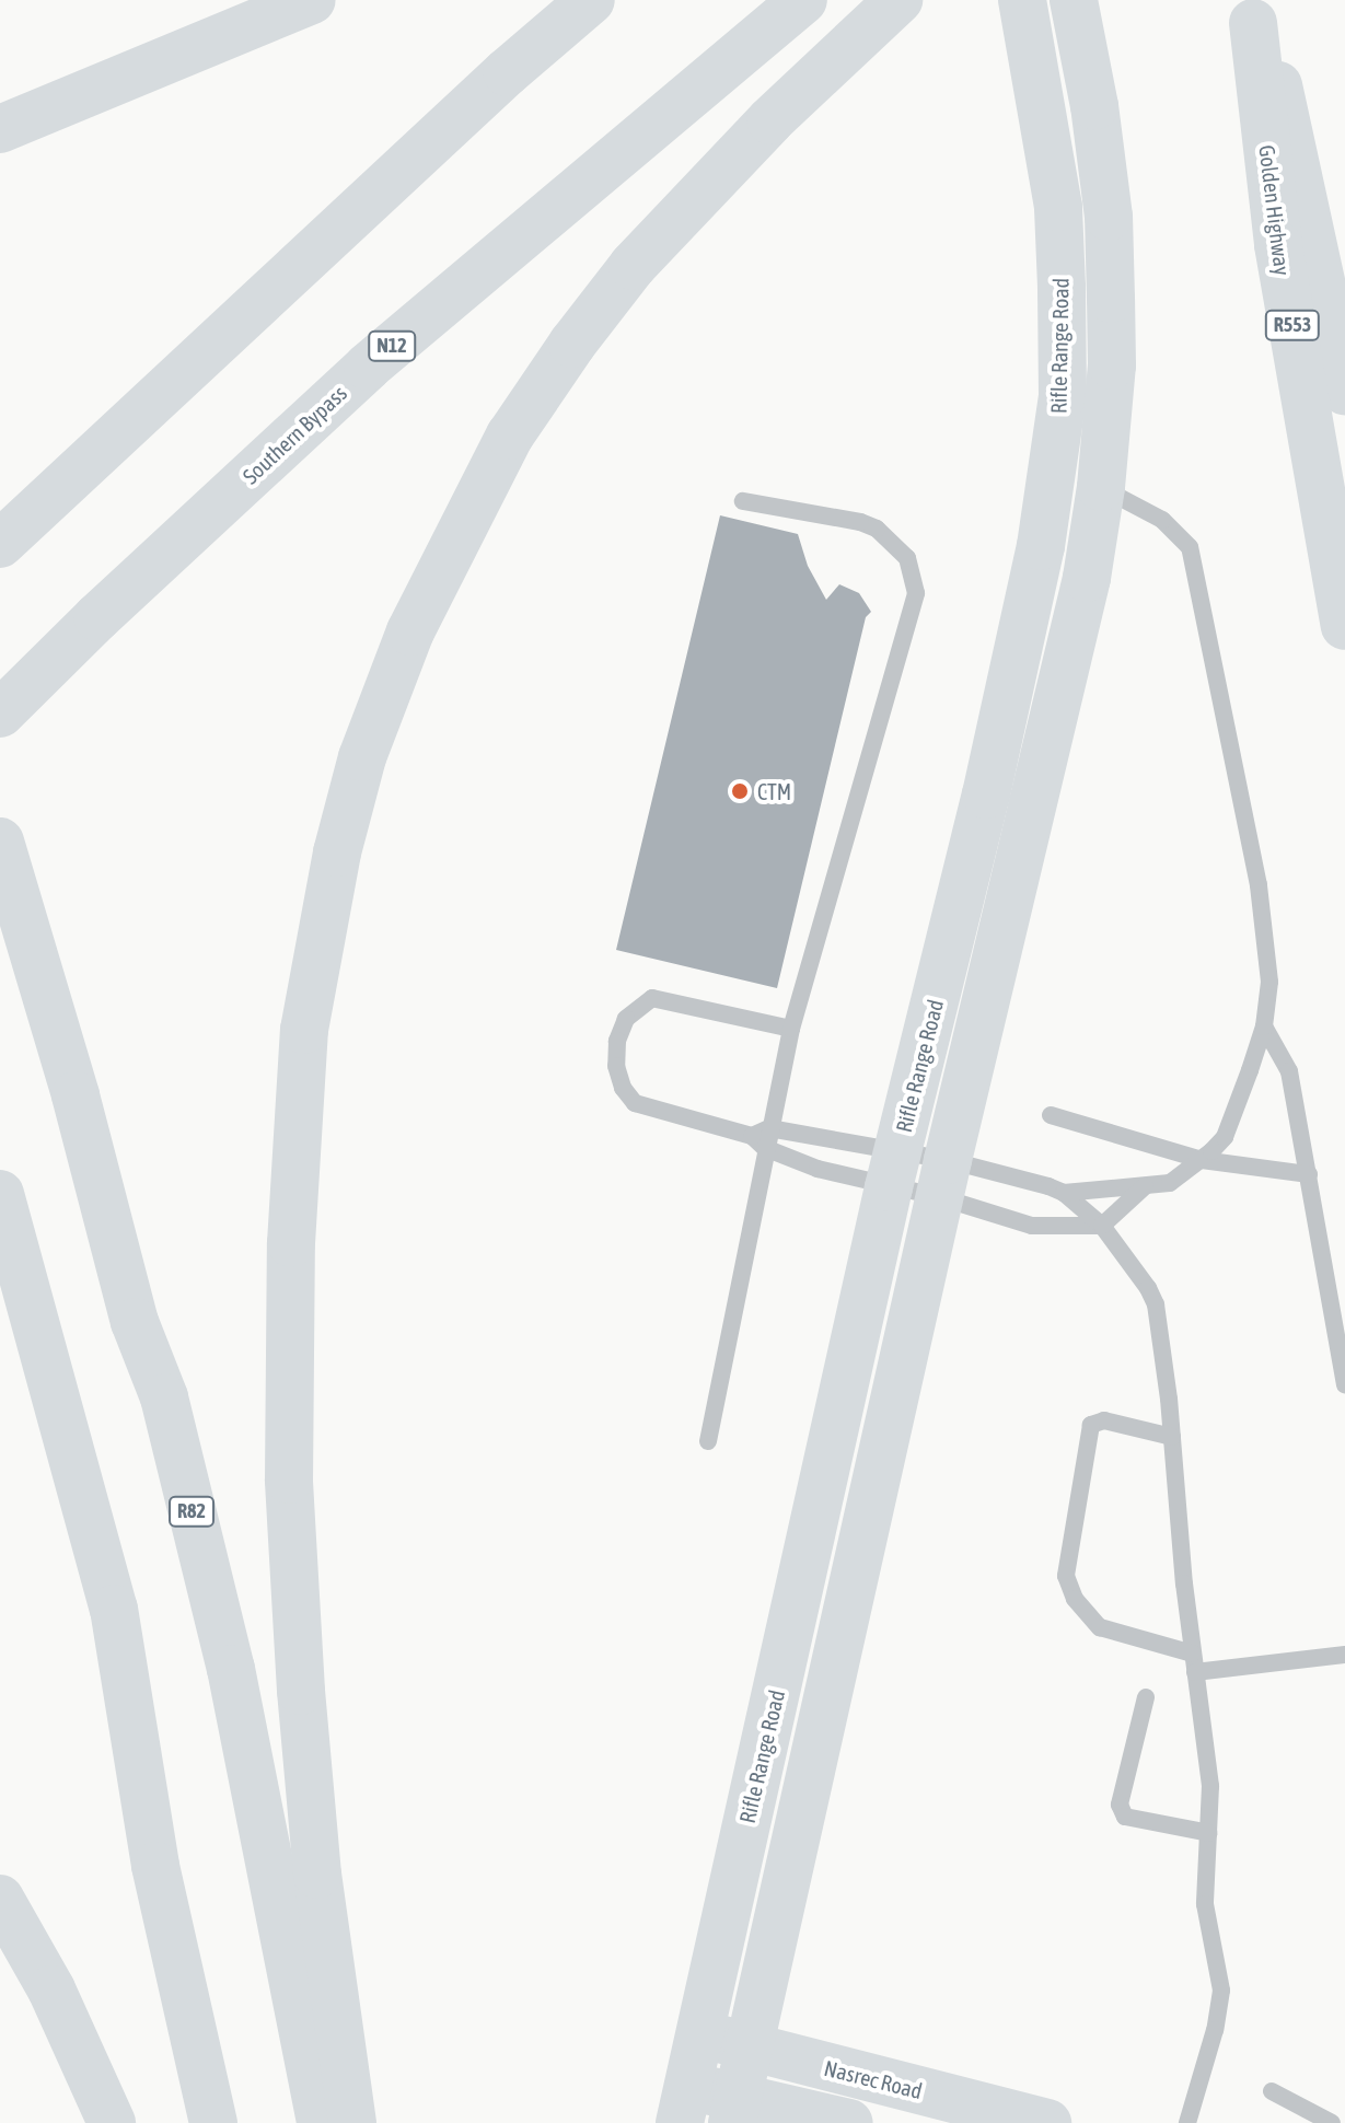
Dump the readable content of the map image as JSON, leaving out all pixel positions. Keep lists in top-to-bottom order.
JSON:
{
  "streets": {
    "main road": [
      "Golden Highway",
      "R553",
      "N12",
      "Rifle Range Road",
      "Southern Bypass",
      "R82",
      "Nasrec Road"
    ]
  },
  "crossings": [
    ["Rifle Range Road", "Nasrec Road"]
  ],
  "places": ["CTM"]
}
